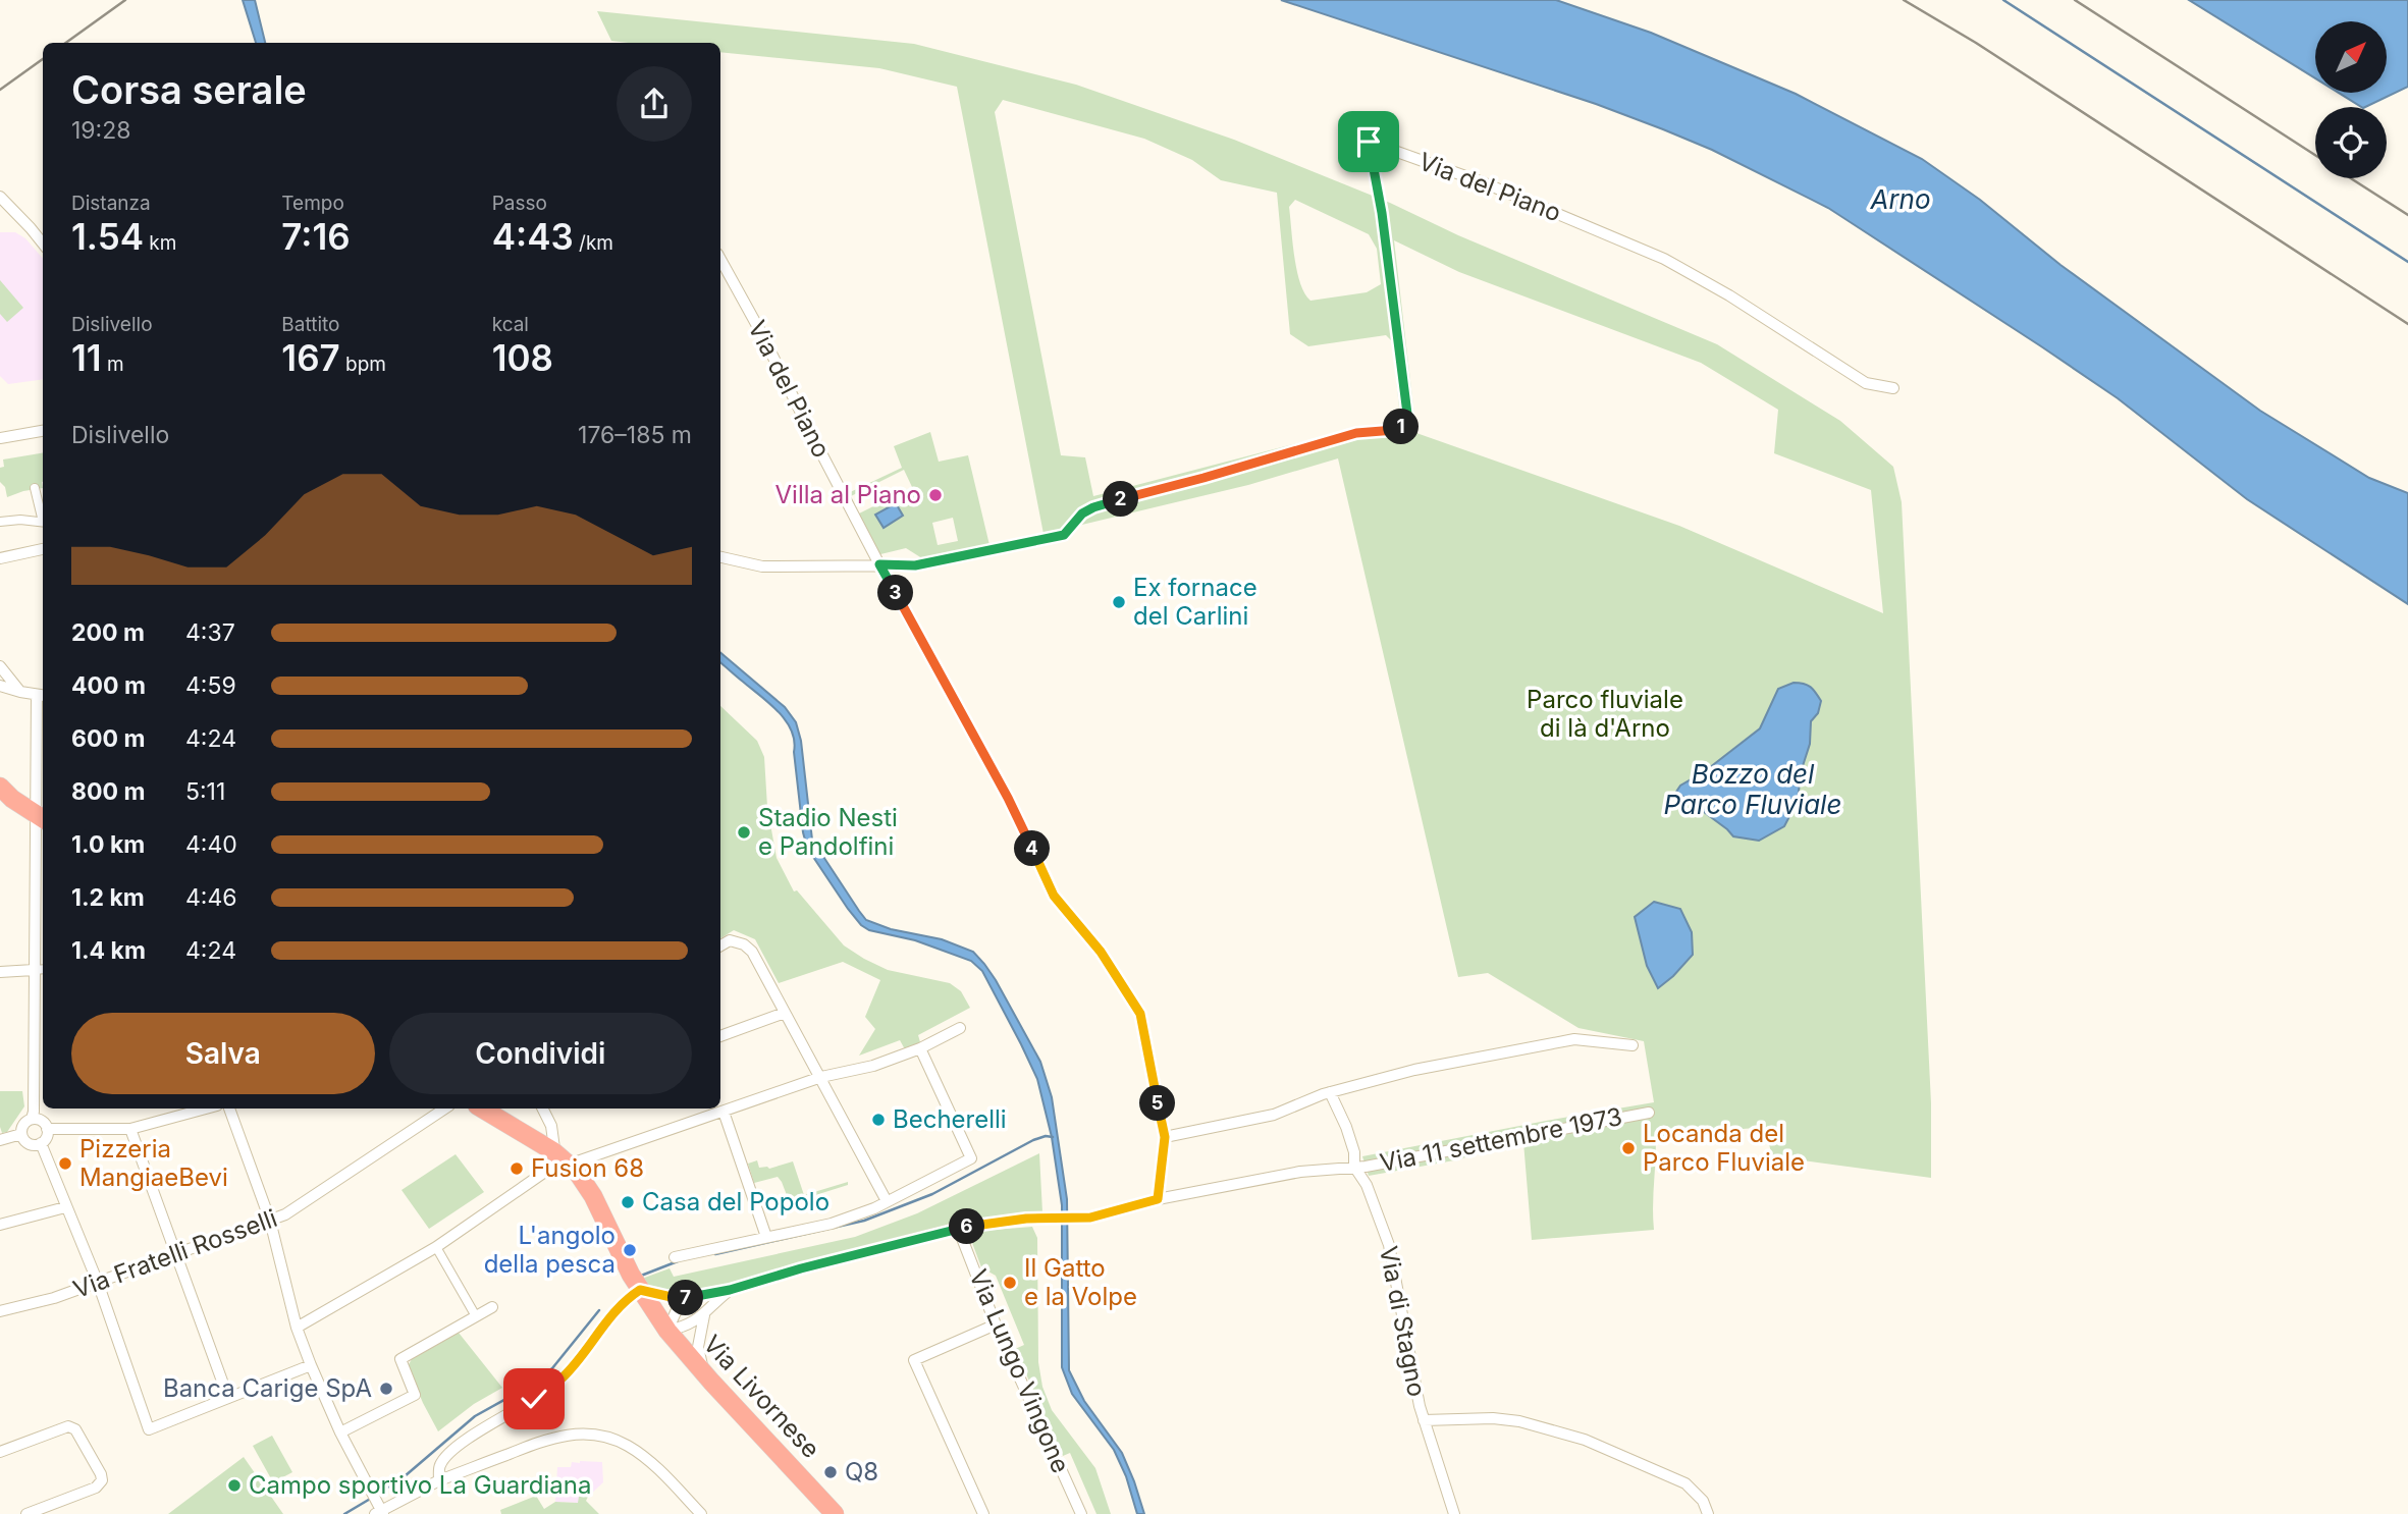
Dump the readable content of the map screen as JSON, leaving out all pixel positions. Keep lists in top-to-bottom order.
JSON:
{
  "streets": {
    "main road": ["Via Livornese"],
    "street": [
      "Via del Piano",
      "Via 11 settembre 1973",
      "Via Fratelli Rosselli",
      "Via di Stagno",
      "Via Lungo Vingone"
    ]
  },
  "crossings": [
    ["Via 11 settembre 1973", "Via di Stagno"],
    ["Via 11 settembre 1973", "Via Lungo Vingone"],
    ["Via 11 settembre 1973", "Via Livornese"]
  ],
  "water": ["Arno", "Bozzo del Parco Fluviale"],
  "parks": ["Parco fluviale di là d'Arno"],
  "places": [
    "Villa al Piano",
    "Ex fornace del Carlini",
    "Stadio Nesti e Pandolfini",
    "Becherelli",
    "Locanda del Parco Fluviale",
    "Pizzeria MangiaeBevi",
    "Fusion 68",
    "Casa del Popolo",
    "L'angolo della pesca",
    "Il Gatto e la Volpe",
    "Banca Carige SpA",
    "Q8",
    "Campo sportivo La Guardiana"
  ],
  "north": "top right",
  "page": {
    "heading": ["Corsa serale", "19:28"],
    "stats": [
      ["Distanza", "1.54 km"],
      ["Tempo", "7:16"],
      ["Passo", "4:43 /km"],
      ["Dislivello", "11 m"],
      ["Battito", "167 bpm"],
      ["kcal", "108"]
    ],
    "chart": ["Dislivello", "176–185 m"],
    "pins": [
      "1",
      "2",
      "3",
      "4",
      "5",
      "6",
      "7"
    ],
    "list": [
      {
        "name": "200 m",
        "note": "4:37"
      },
      {
        "name": "400 m",
        "note": "4:59"
      },
      {
        "name": "600 m",
        "note": "4:24"
      },
      {
        "name": "800 m",
        "note": "5:11"
      },
      {
        "name": "1.0 km",
        "note": "4:40"
      },
      {
        "name": "1.2 km",
        "note": "4:46"
      },
      {
        "name": "1.4 km",
        "note": "4:24"
      }
    ],
    "buttons": ["Salva", "Condividi"]
  }
}
